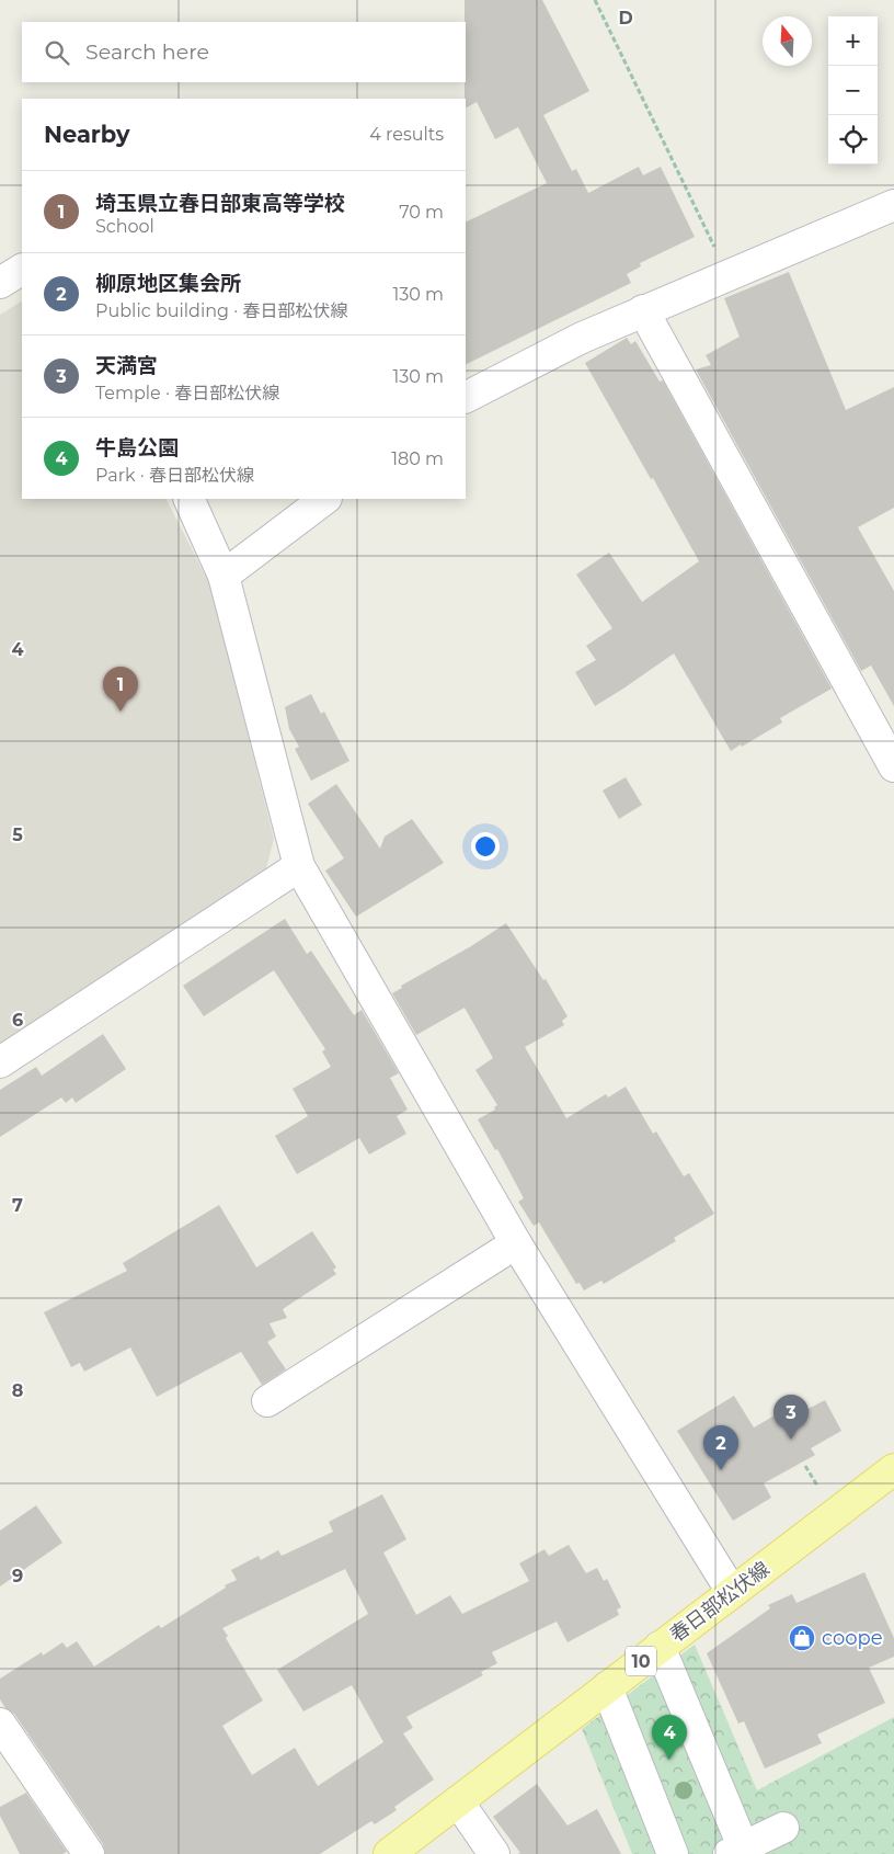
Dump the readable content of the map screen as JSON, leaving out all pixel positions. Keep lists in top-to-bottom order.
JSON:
{
  "streets": {
    "main road": ["春日部松伏線", "10"]
  },
  "places": {
    "shop": ["coope"]
  },
  "north": "top",
  "page": {
    "map_buttons": ["+", "−"],
    "search": "Search here",
    "heading": ["Nearby", "4 results"],
    "list": [
      {
        "mark": "1",
        "name": "埼玉県立春日部東高等学校",
        "note": "School",
        "value": "70 m"
      },
      {
        "mark": "2",
        "name": "柳原地区集会所",
        "note": "Public building · 春日部松伏線",
        "value": "130 m"
      },
      {
        "mark": "3",
        "name": "天満宮",
        "note": "Temple · 春日部松伏線",
        "value": "130 m"
      },
      {
        "mark": "4",
        "name": "牛島公園",
        "note": "Park · 春日部松伏線",
        "value": "180 m"
      }
    ],
    "pins": [
      "1",
      "3",
      "2",
      "4"
    ]
  },
  "grid": {
    "columns": ["D"],
    "rows": [
      "4",
      "5",
      "6",
      "7",
      "8",
      "9"
    ]
  }
}
